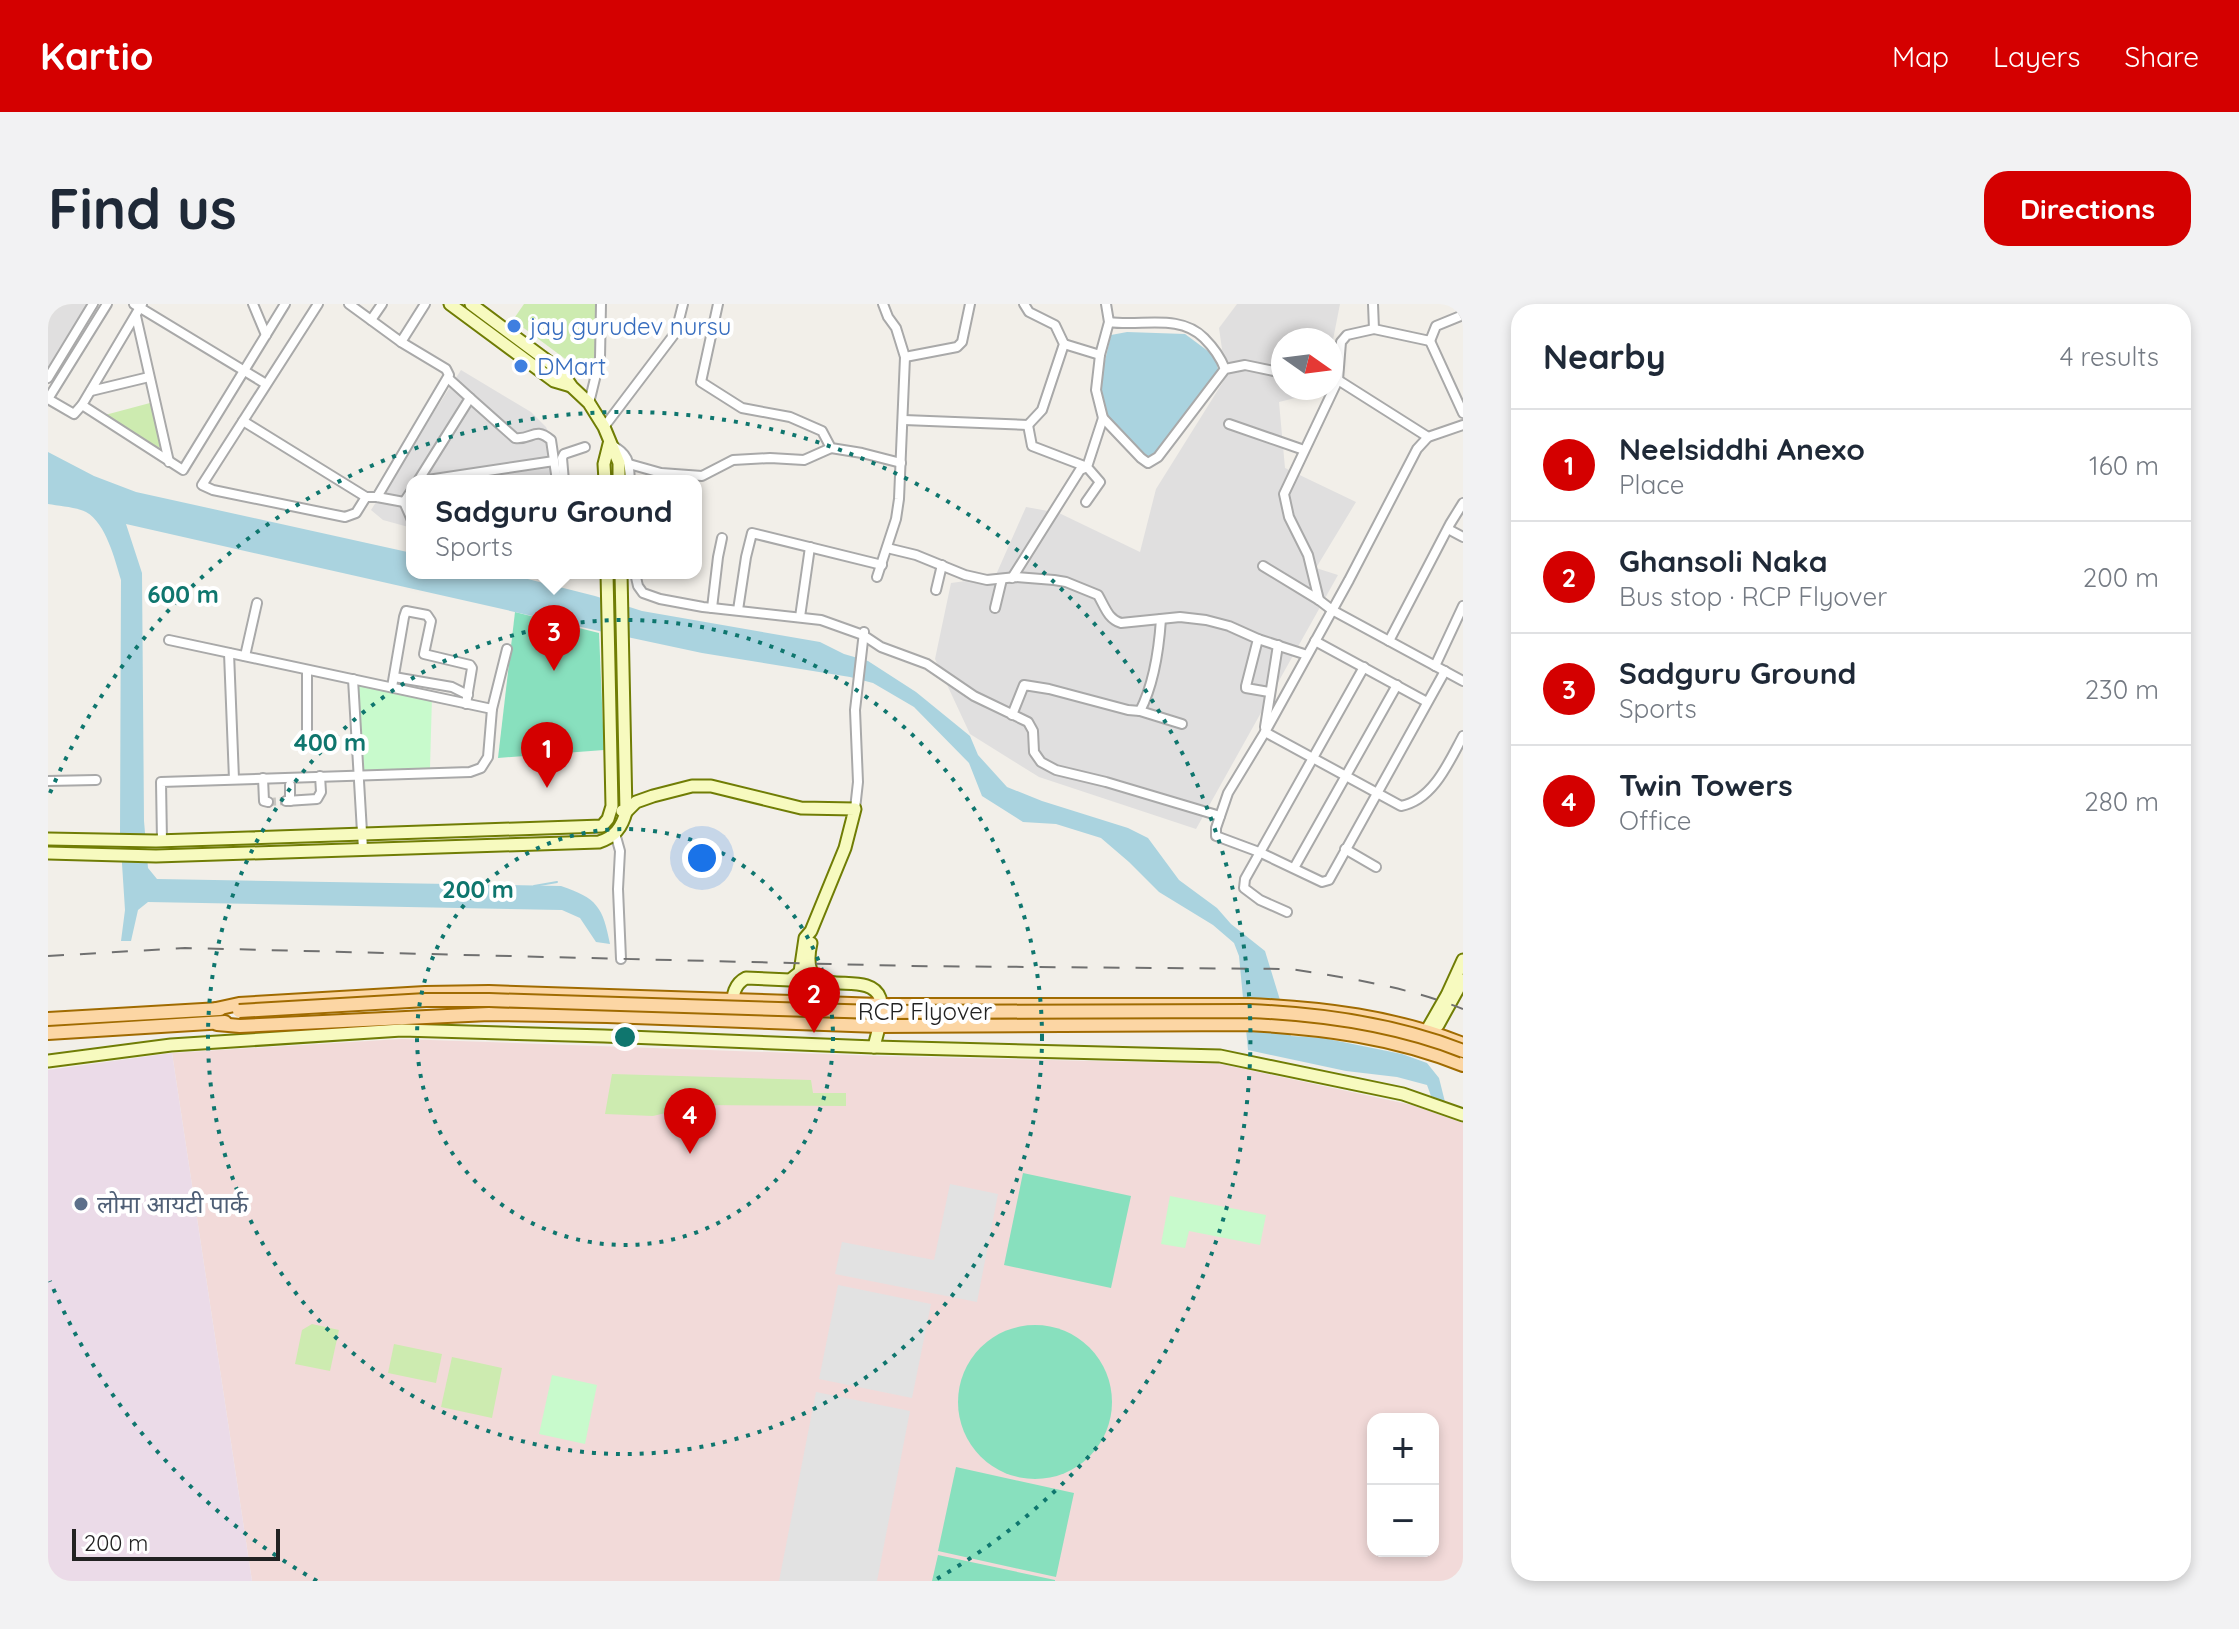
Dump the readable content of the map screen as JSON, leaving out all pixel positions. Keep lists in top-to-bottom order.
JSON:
{
  "streets": {
    "main road": ["RCP Flyover"]
  },
  "places": ["jay gurudev nursu", "DMart", "लोमा आयटी पार्क"],
  "scale_bar": "200 m",
  "north": "right",
  "page": {
    "header": "Kartio",
    "nav": ["Map", "Layers", "Share"],
    "buttons": "Directions",
    "title": "Find us",
    "heading": ["Nearby", "4 results"],
    "list": [
      {
        "mark": "1",
        "name": "Neelsiddhi Anexo",
        "note": "Place",
        "value": "160 m"
      },
      {
        "mark": "2",
        "name": "Ghansoli Naka",
        "note": "Bus stop · RCP Flyover",
        "value": "200 m"
      },
      {
        "mark": "3",
        "name": "Sadguru Ground",
        "note": "Sports",
        "value": "230 m"
      },
      {
        "mark": "4",
        "name": "Twin Towers",
        "note": "Office",
        "value": "280 m"
      }
    ],
    "popup": ["Sadguru Ground", "Sports"],
    "pins": [
      "3",
      "1",
      "2",
      "4"
    ],
    "map_buttons": ["+", "−"],
    "scale": "200 m"
  },
  "rings": ["600 m", "400 m", "200 m"]
}
